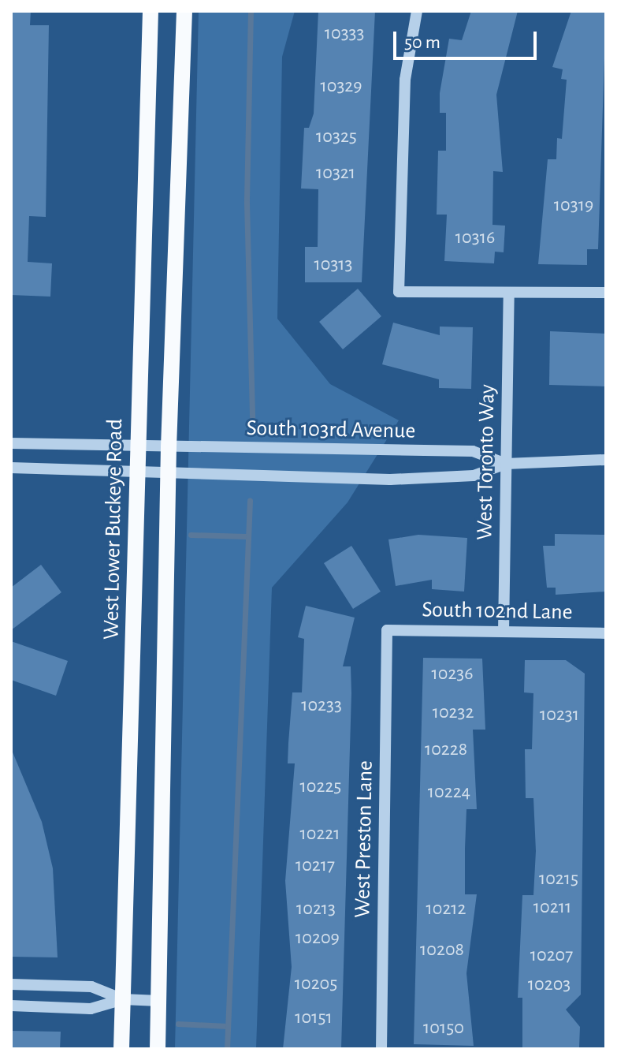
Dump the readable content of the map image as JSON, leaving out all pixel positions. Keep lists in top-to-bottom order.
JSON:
{
  "streets": {
    "main road": ["West Lower Buckeye Road"],
    "street": [
      "South 103rd Avenue",
      "West Toronto Way",
      "South 102nd Lane",
      "West Preston Lane"
    ]
  },
  "crossings": [
    ["South 103rd Avenue", "West Toronto Way"],
    ["South 103rd Avenue", "West Lower Buckeye Road"],
    ["West Toronto Way", "South 102nd Lane"],
    ["South 102nd Lane", "West Preston Lane"]
  ],
  "house_numbers": [
    "10333",
    "10329",
    "10325",
    "10321",
    "10319",
    "10316",
    "10313",
    "10236",
    "10233",
    "10232",
    "10231",
    "10228",
    "10225",
    "10224",
    "10221",
    "10217",
    "10215",
    "10211",
    "10213",
    "10212",
    "10209",
    "10208",
    "10207",
    "10205",
    "10203",
    "10151",
    "10150"
  ],
  "scale_bar": "50 m"
}
